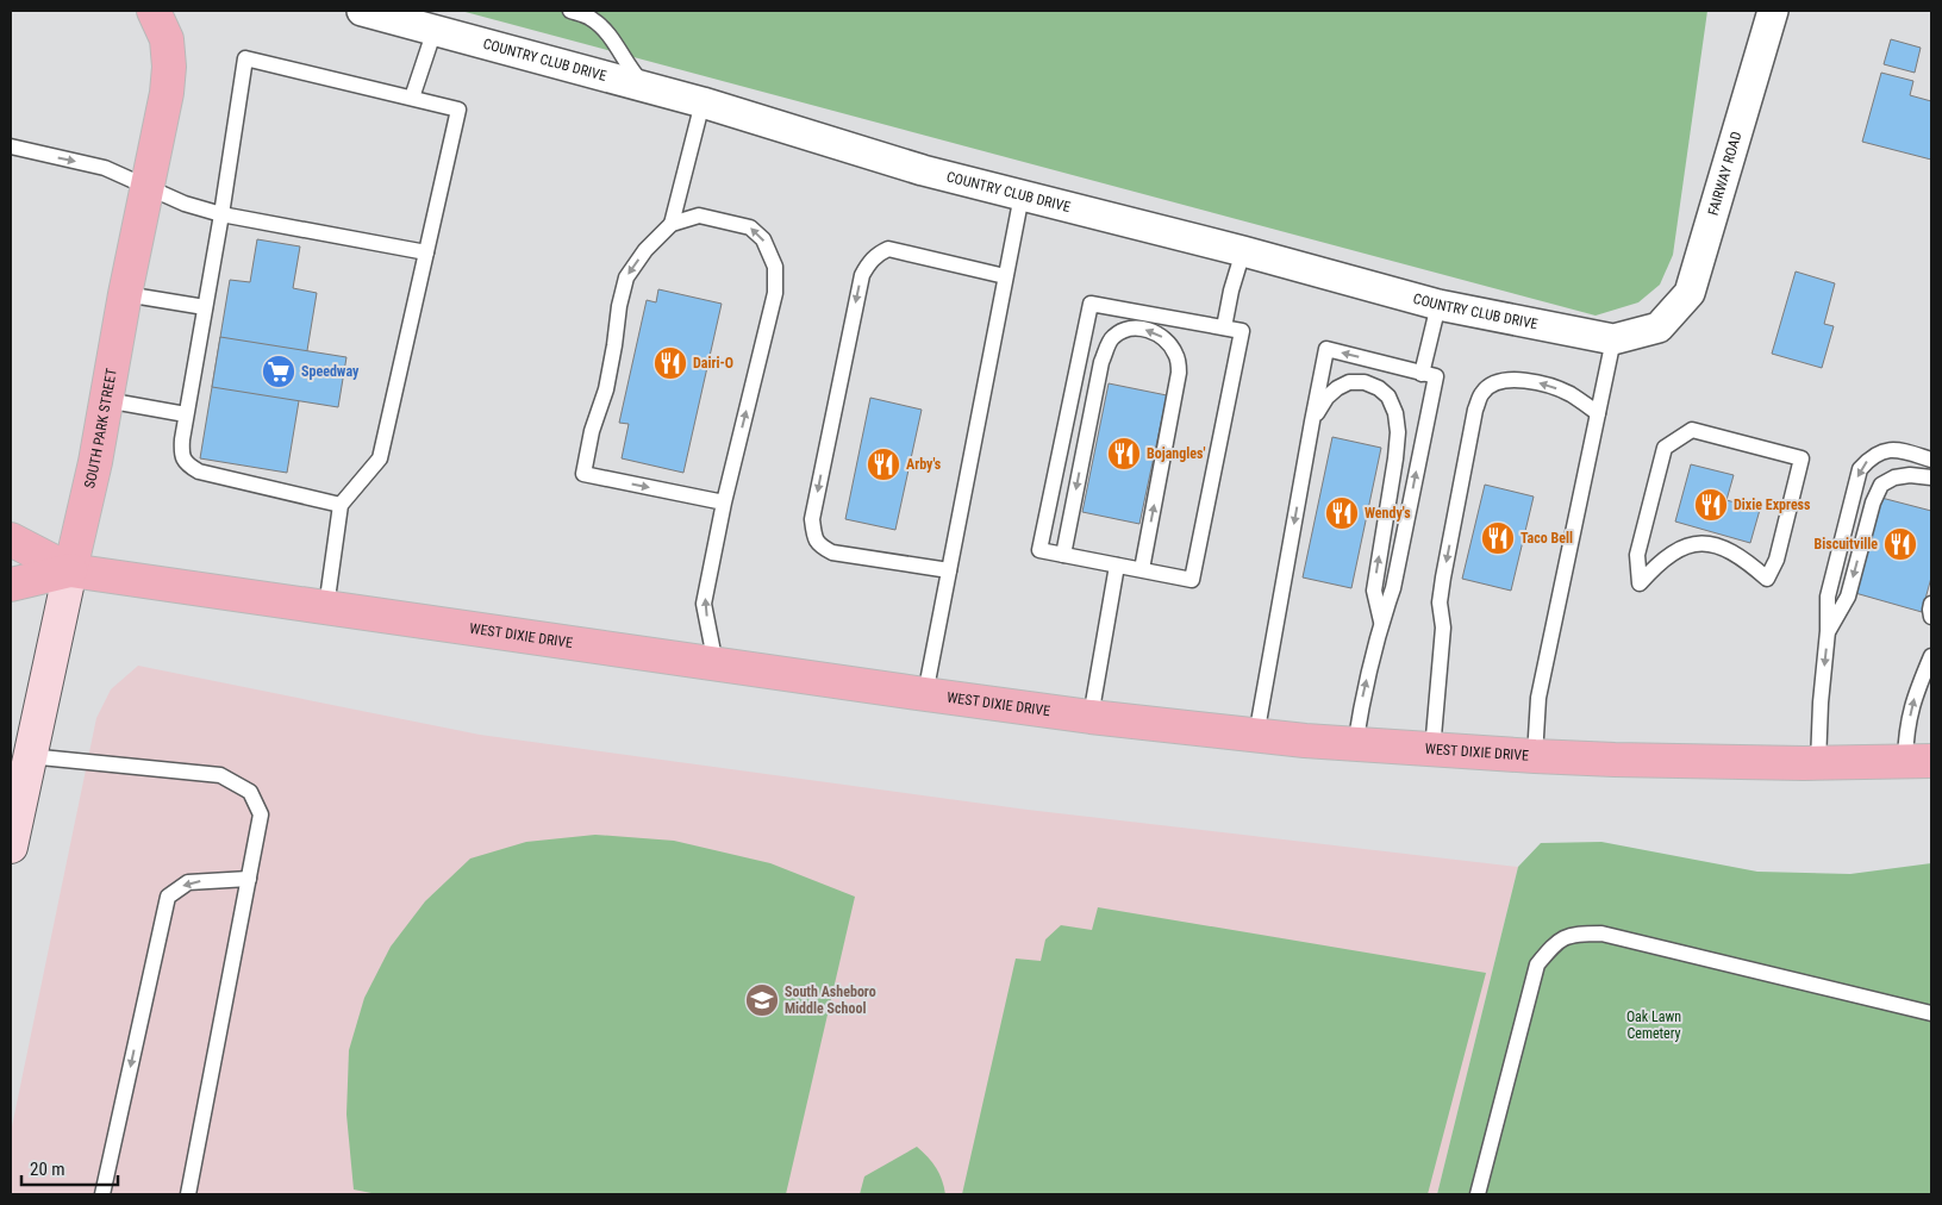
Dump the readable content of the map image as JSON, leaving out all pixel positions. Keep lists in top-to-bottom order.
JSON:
{
  "streets": {
    "main road": ["SOUTH PARK STREET", "WEST DIXIE DRIVE"],
    "street": ["COUNTRY CLUB DRIVE", "FAIRWAY ROAD"]
  },
  "crossings": [
    ["COUNTRY CLUB DRIVE", "FAIRWAY ROAD"],
    ["SOUTH PARK STREET", "WEST DIXIE DRIVE"]
  ],
  "parks": ["Oak Lawn Cemetery"],
  "places": {
    "restaurant": [
      "Dairi-O",
      "Bojangles'",
      "Arby's",
      "Dixie Express",
      "Wendy's",
      "Taco Bell",
      "Biscuitville"
    ],
    "supermarket": ["Speedway"],
    "school or university": ["South Asheboro Middle School"]
  },
  "scale_bar": "20 m"
}
